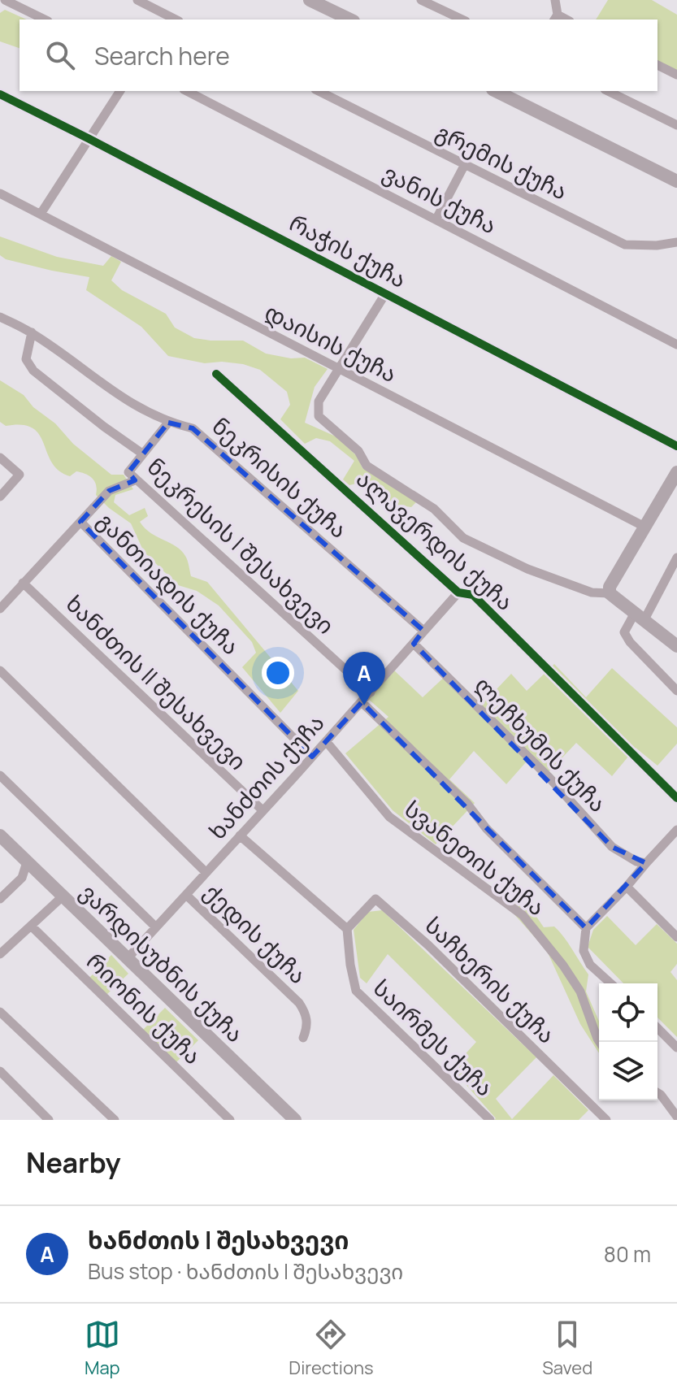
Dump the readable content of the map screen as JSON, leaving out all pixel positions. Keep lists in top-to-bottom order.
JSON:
{
  "streets": {
    "street": [
      "გრემის ქუჩა",
      "ვანის ქუჩა",
      "რაჭის ქუჩა",
      "დაისის ქუჩა",
      "ნეკრისის ქუჩა",
      "ალავერდის ქუჩა",
      "ნეკრესის I შესახვევი",
      "განთიადის ქუჩა",
      "ხანძთის II შესახვევი",
      "ლეჩხუმის ქუჩა",
      "ხანძთის ქუჩა",
      "სვანეთის ქუჩა",
      "ქედის ქუჩა",
      "ვარდისუბნის ქუჩა",
      "საჩხერის ქუჩა",
      "რიონის ქუჩა",
      "საირმეს ქუჩა"
    ]
  },
  "crossings": [
    ["ნეკრისის ქუჩა", "ნეკრესის I შესახვევი"],
    ["ნეკრისის ქუჩა", "ხანძთის ქუჩა"],
    ["ალავერდის ქუჩა", "ხანძთის ქუჩა"],
    ["ნეკრესის I შესახვევი", "ხანძთის ქუჩა"],
    ["განთიადის ქუჩა", "ხანძთის II შესახვევი"],
    ["განთიადის ქუჩა", "ხანძთის ქუჩა"],
    ["ხანძთის II შესახვევი", "ხანძთის ქუჩა"],
    ["ლეჩხუმის ქუჩა", "ხანძთის ქუჩა"],
    ["ხანძთის ქუჩა", "სვანეთის ქუჩა"],
    ["ხანძთის ქუჩა", "ქედის ქუჩა"],
    ["ხანძთის ქუჩა", "ვარდისუბნის ქუჩა"],
    ["საჩხერის ქუჩა", "საირმეს ქუჩა"]
  ],
  "page": {
    "search": "Search here",
    "pins": "A",
    "heading": "Nearby",
    "list": [
      {
        "mark": "A",
        "name": "ხანძთის I შესახვევი",
        "note": "Bus stop · ხანძთის I შესახვევი",
        "value": "80 m"
      }
    ],
    "nav": ["Map", "Directions", "Saved"]
  }
}
